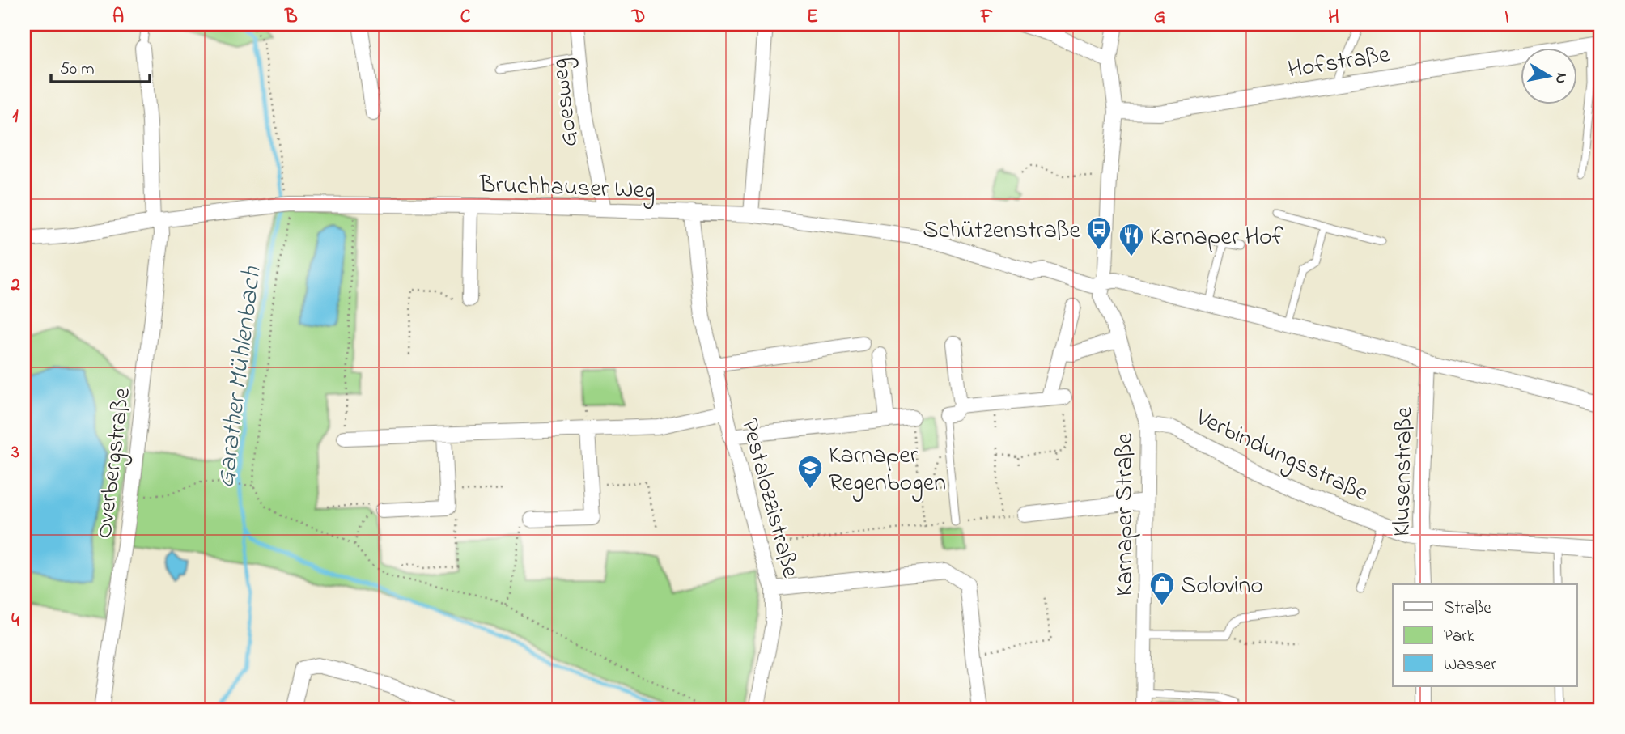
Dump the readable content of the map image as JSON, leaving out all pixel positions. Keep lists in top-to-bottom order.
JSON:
{
  "streets": {
    "street": [
      "Hofstraße",
      "Goesweg",
      "Bruchhauser Weg",
      "Verbindungsstraße",
      "Overbergstraße",
      "Klusenstraße",
      "Pestalozzistraße",
      "Karnaper Straße"
    ]
  },
  "crossings": [
    ["Hofstraße", "Karnaper Straße"],
    ["Goesweg", "Bruchhauser Weg"],
    ["Bruchhauser Weg", "Overbergstraße"],
    ["Bruchhauser Weg", "Pestalozzistraße"],
    ["Bruchhauser Weg", "Karnaper Straße"],
    ["Verbindungsstraße", "Klusenstraße"],
    ["Verbindungsstraße", "Karnaper Straße"]
  ],
  "water": ["Garather Mühlenbach"],
  "places": {
    "bus stop": ["Schützenstraße"],
    "restaurant": ["Karnaper Hof"],
    "school or university": ["Karnaper Regenbogen"],
    "shop": ["Solovino"]
  },
  "legend": ["Straße", "Park", "Wasser"],
  "scale_bar": "50 m",
  "north": "right",
  "grid": {
    "columns": [
      "A",
      "B",
      "C",
      "D",
      "E",
      "F",
      "G",
      "H",
      "I"
    ],
    "rows": [
      "1",
      "2",
      "3",
      "4"
    ]
  }
}
